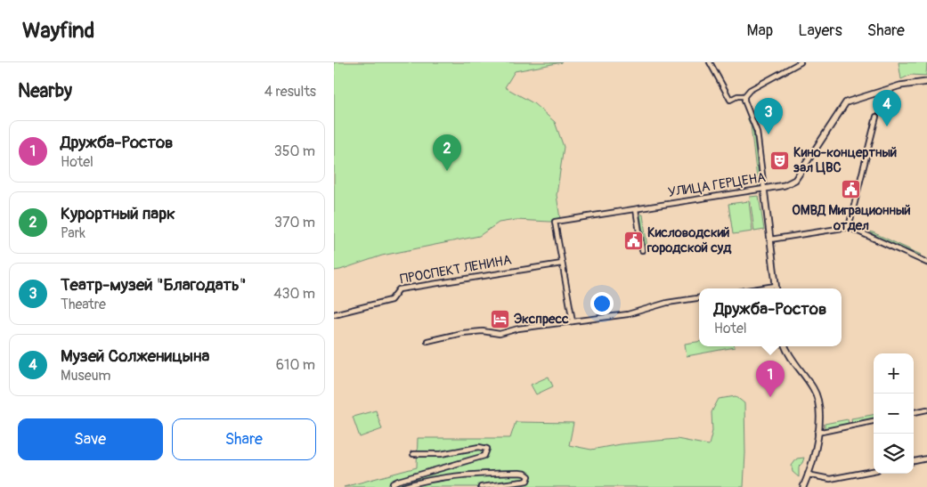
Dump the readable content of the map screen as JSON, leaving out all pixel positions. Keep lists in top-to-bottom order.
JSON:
{
  "streets": {
    "main road": ["УЛИЦА ГЕРЦЕНА"],
    "street": ["ПРОСПЕКТ ЛЕНИНА"]
  },
  "crossings": [
    ["УЛИЦА ГЕРЦЕНА", "ПРОСПЕКТ ЛЕНИНА"]
  ],
  "places": {
    "theatre": ["Кино-концертный зал ЦВС"],
    "public building": ["ОМВД Миграционный отдел", "Кисловодский городской суд"],
    "hotel": ["Экспресс"]
  },
  "page": {
    "header": "Wayfind",
    "nav": ["Map", "Layers", "Share"],
    "heading": ["Nearby", "4 results"],
    "pins": [
      "4",
      "3",
      "2",
      "1"
    ],
    "list": [
      {
        "mark": "1",
        "name": "Дружба-Ростов",
        "note": "Hotel",
        "value": "350 m"
      },
      {
        "mark": "2",
        "name": "Курортный парк",
        "note": "Park",
        "value": "370 m"
      },
      {
        "mark": "3",
        "name": "Театр-музей \"Благодать\"",
        "note": "Theatre",
        "value": "430 m"
      },
      {
        "mark": "4",
        "name": "Музей Солженицына",
        "note": "Museum",
        "value": "610 m"
      }
    ],
    "popup": ["Дружба-Ростов", "Hotel"],
    "map_buttons": ["+", "−"],
    "buttons": ["Save", "Share"]
  }
}
